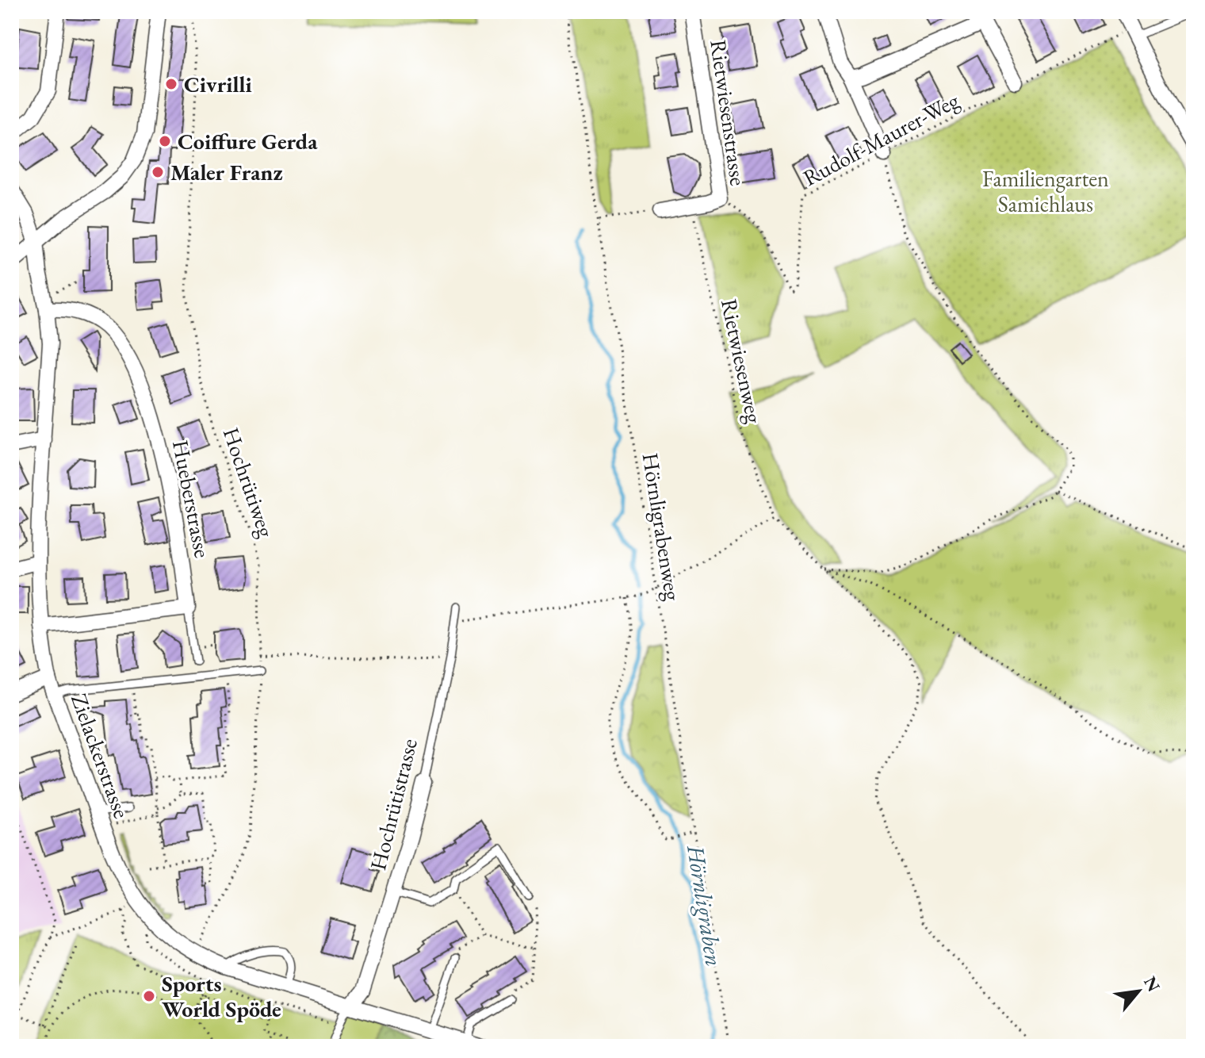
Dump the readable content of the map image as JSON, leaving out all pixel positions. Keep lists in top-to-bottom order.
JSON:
{
  "streets": {
    "street": [
      "Rietwiesenstrasse",
      "Hueberstrasse",
      "Zielackerstrasse",
      "Hochrütistrasse"
    ],
    "path": [
      "Rudolf-Maurer-Weg",
      "Rietwiesenweg",
      "Hochrütiweg",
      "Hörnligrabenweg"
    ]
  },
  "crossings": [
    ["Rietwiesenstrasse", "Rudolf-Maurer-Weg"],
    ["Rietwiesenstrasse", "Rietwiesenweg"],
    ["Hochrütiweg", "Zielackerstrasse"],
    ["Hueberstrasse", "Zielackerstrasse"],
    ["Zielackerstrasse", "Hochrütistrasse"]
  ],
  "water": ["Hörnligraben"],
  "parks": ["Familiengarten Samichlaus"],
  "places": [
    "Civrilli",
    "Coiffure Gerda",
    "Maler Franz",
    "Sports World Spöde"
  ],
  "north": "top right"
}
